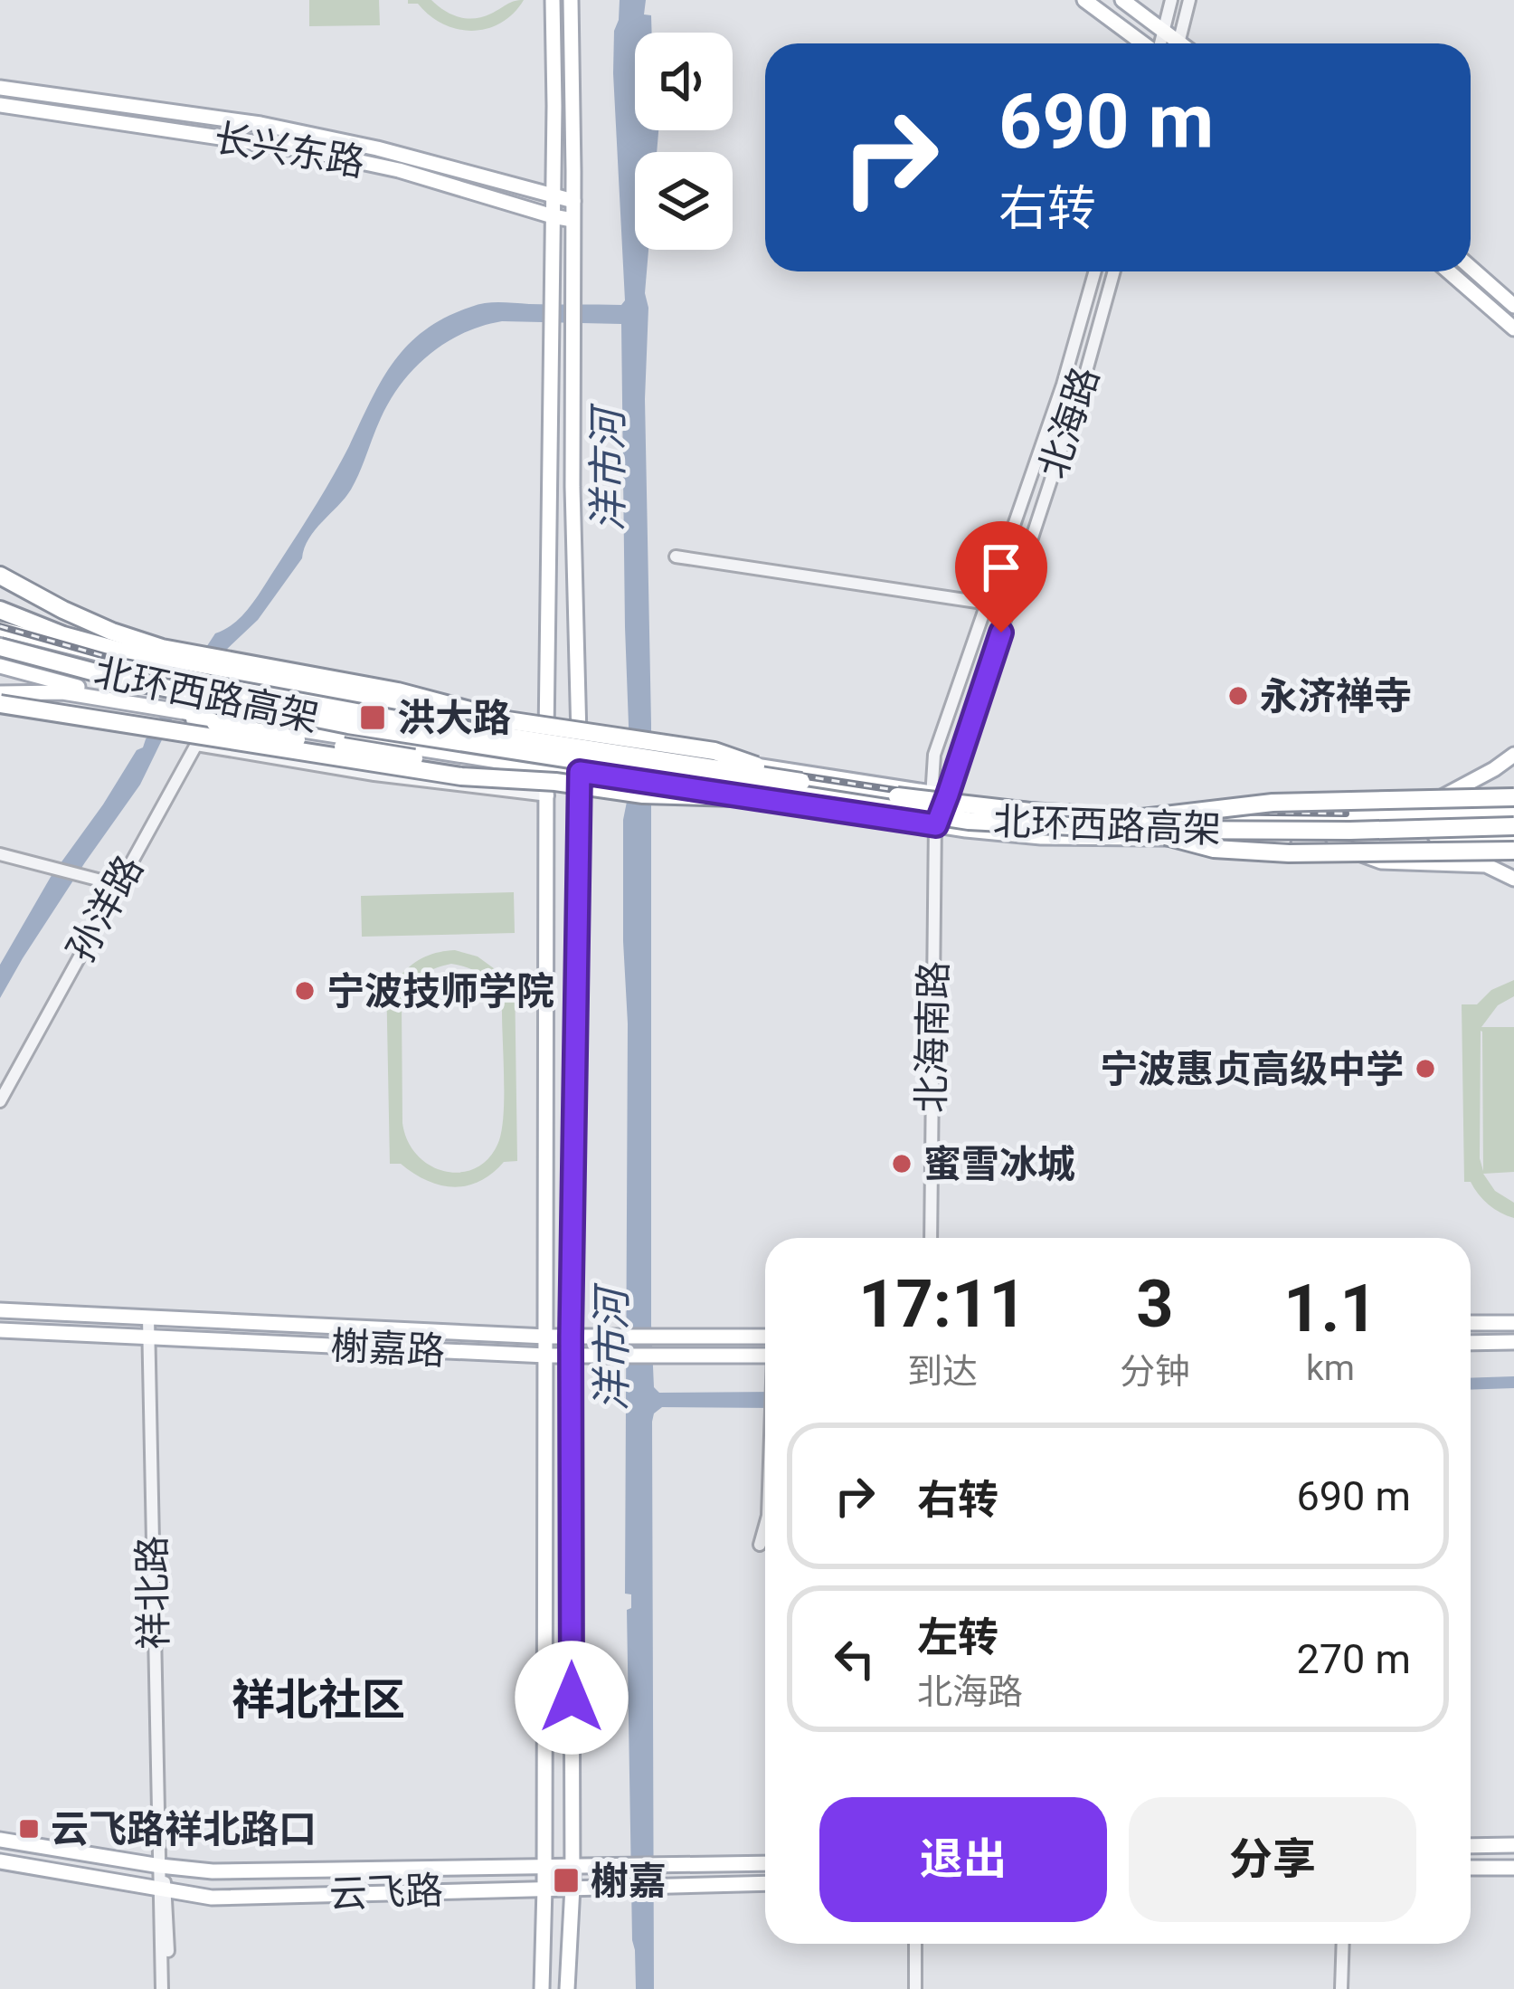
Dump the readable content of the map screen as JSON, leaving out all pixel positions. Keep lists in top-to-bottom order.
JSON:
{
  "streets": {
    "highway": ["北环西路高架"],
    "main road": ["长兴东路", "榭嘉路", "云飞路"],
    "street": [
      "北海路",
      "孙洋路",
      "北海南路",
      "祥北路"
    ]
  },
  "crossings": [
    ["北海路", "北海南路"],
    ["榭嘉路", "祥北路"],
    ["祥北路", "云飞路"]
  ],
  "districts": ["祥北社区"],
  "water": ["洋市河"],
  "places": {
    "other": [
      "永济禅寺",
      "宁波技师学院",
      "宁波惠贞高级中学",
      "蜜雪冰城"
    ],
    "transit": ["洪大路", "云飞路祥北路口", "榭嘉"]
  },
  "page": {
    "turn": ["690 m", "右转"],
    "eta": [
      "17:11",
      "到达",
      "3",
      "分钟",
      "1.1",
      "km"
    ],
    "list": [
      {
        "name": "右转",
        "value": "690 m"
      },
      {
        "name": "左转",
        "note": "北海路",
        "value": "270 m"
      }
    ],
    "buttons": ["退出", "分享"]
  }
}
